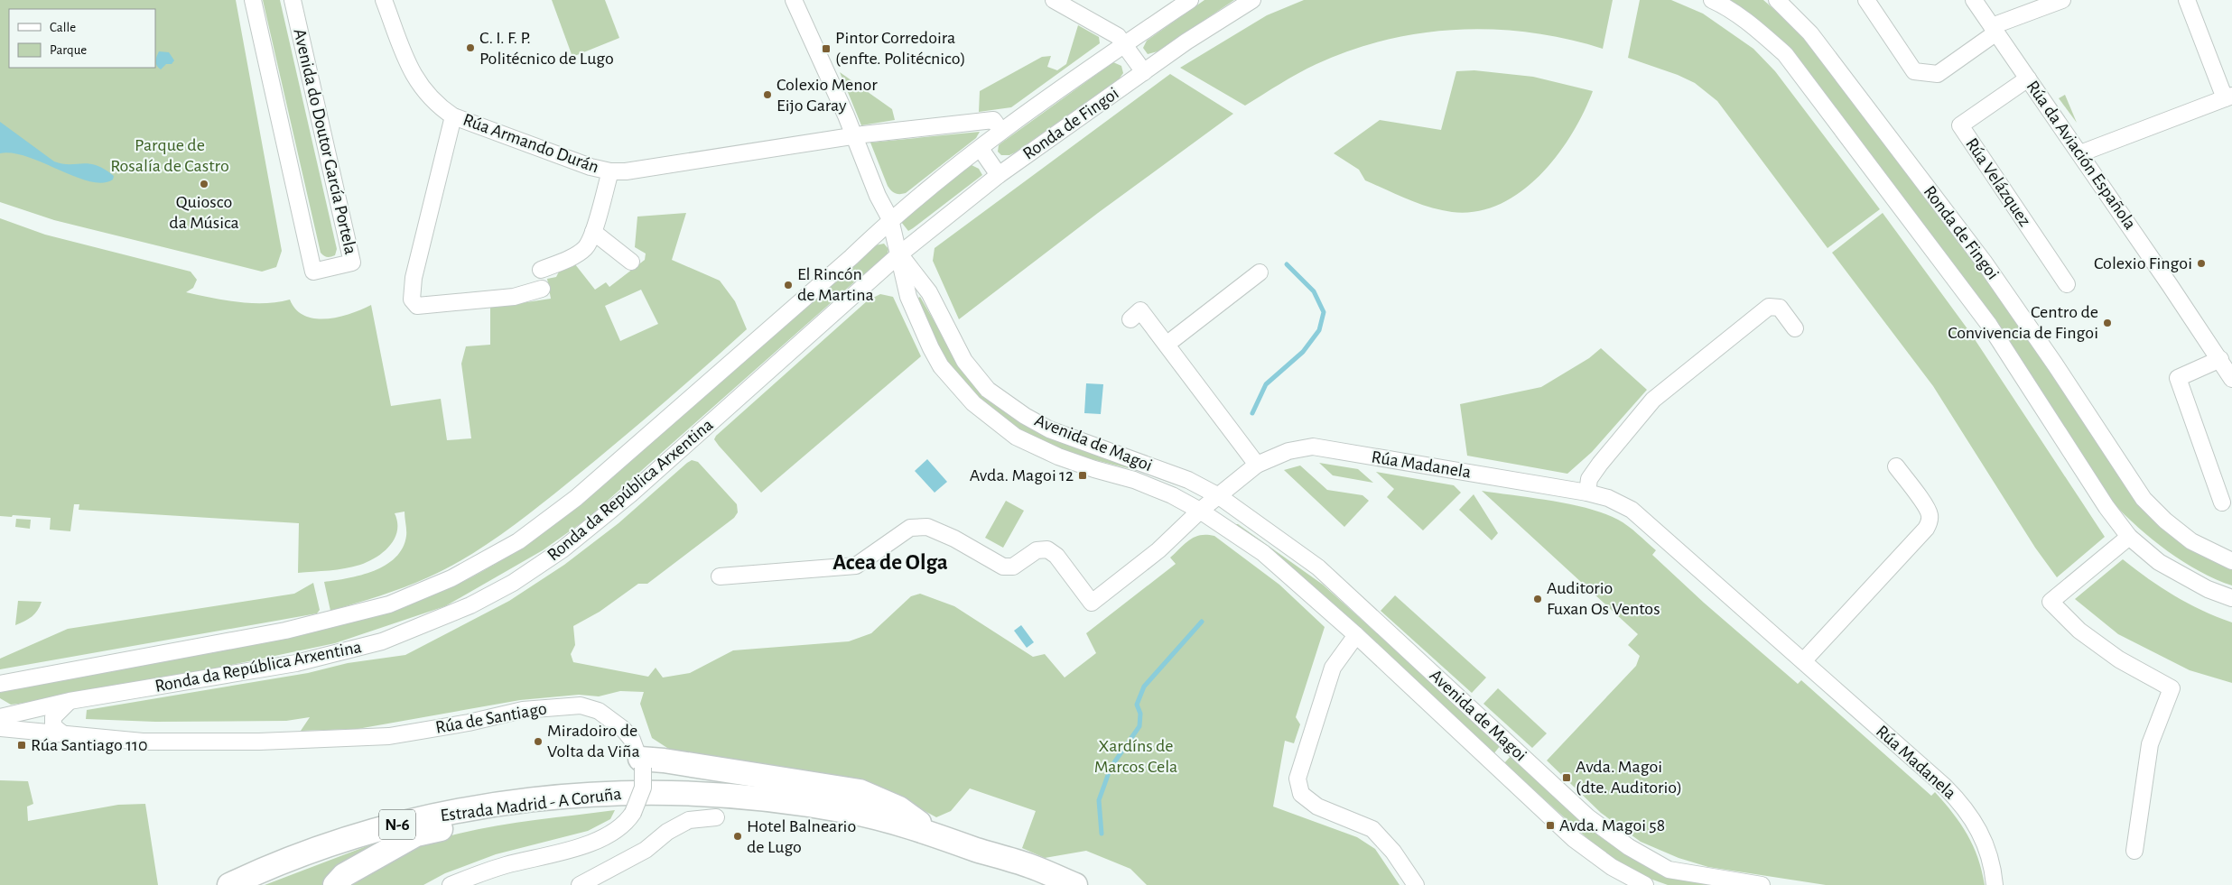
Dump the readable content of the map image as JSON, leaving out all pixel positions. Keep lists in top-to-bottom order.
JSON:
{
  "streets": {
    "highway": ["Estrada Madrid - A Coruña", "N-6"],
    "street": [
      "Ronda de Fingoi",
      "Avenida do Doutor García Portela",
      "Rúa Armando Durán",
      "Rúa da Aviación Española",
      "Rúa Velázquez",
      "Avenida de Magoi",
      "Rúa Madanela",
      "Ronda da República Arxentina",
      "Rúa de Santiago"
    ]
  },
  "crossings": [
    ["Ronda de Fingoi", "Avenida de Magoi"],
    ["Ronda de Fingoi", "Ronda da República Arxentina"],
    ["Rúa da Aviación Española", "Rúa Velázquez"],
    ["Avenida de Magoi", "Rúa Madanela"],
    ["Avenida de Magoi", "Ronda da República Arxentina"]
  ],
  "districts": ["Acea de Olga"],
  "parks": ["Parque de Rosalía de Castro", "Xardíns de Marcos Cela"],
  "places": {
    "other": [
      "C. I. F. P. Politécnico de Lugo",
      "Colexio Menor Eijo Garay",
      "Quiosco da Música",
      "Colexio Fingoi",
      "El Rincón de Martina",
      "Centro de Convivencia de Fingoi",
      "Auditorio Fuxan Os Ventos",
      "Miradoiro de Volta da Viña",
      "Hotel Balneario de Lugo"
    ],
    "transit": [
      "Pintor Corredoira (enfte. Politécnico)",
      "Avda. Magoi 12",
      "Rúa Santiago 110",
      "Avda. Magoi (dte. Auditorio)",
      "Avda. Magoi 58"
    ]
  },
  "legend": ["Calle", "Parque"]
}
